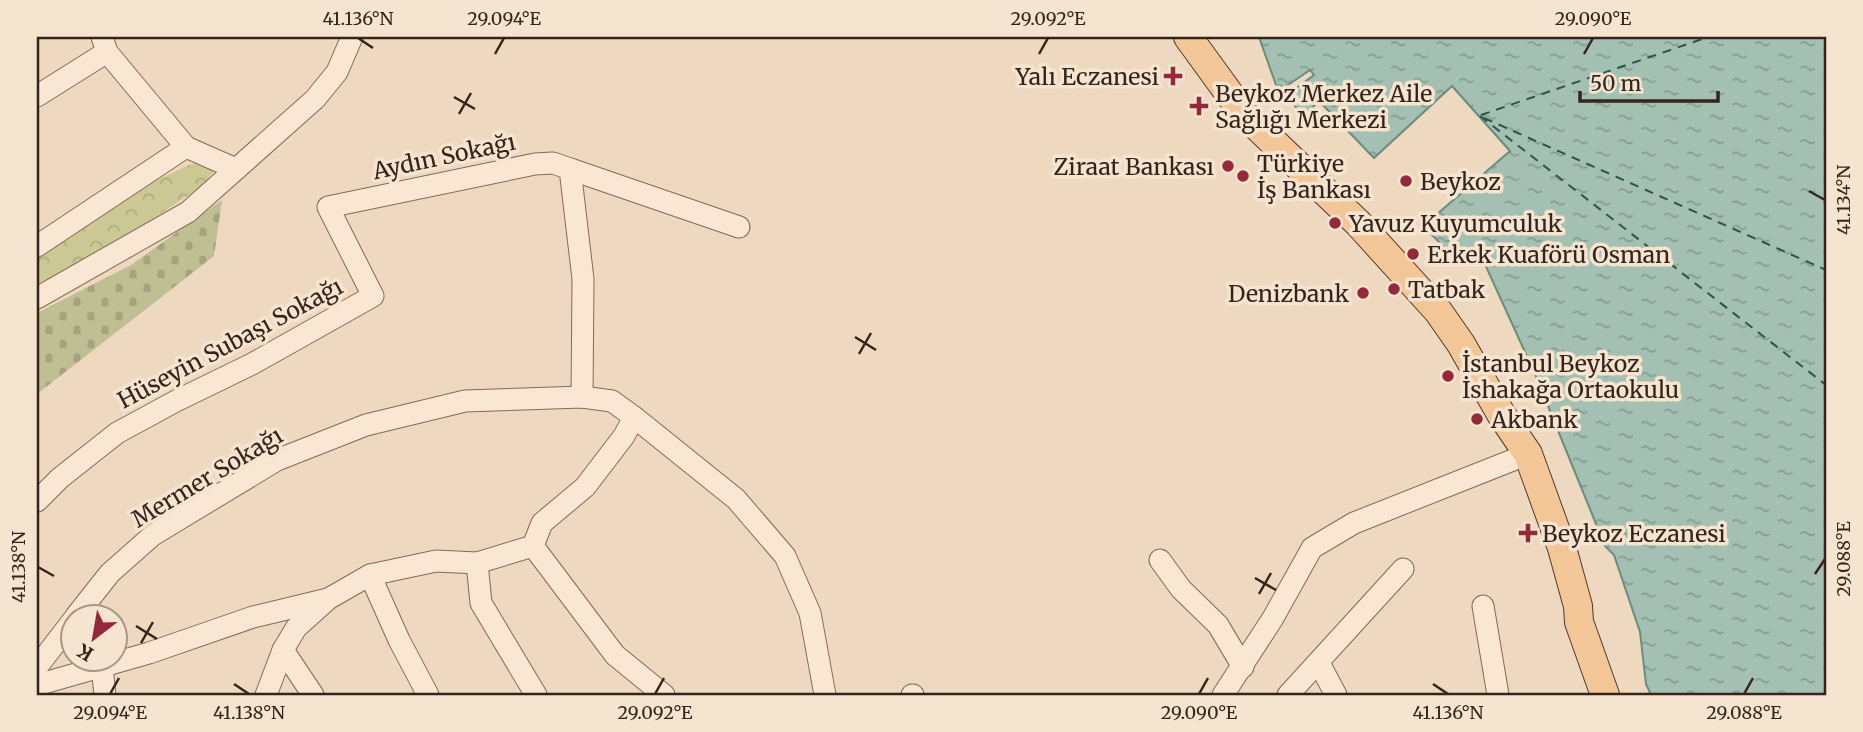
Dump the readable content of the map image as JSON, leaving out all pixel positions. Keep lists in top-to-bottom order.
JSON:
{
  "streets": {
    "street": ["Aydın Sokağı", "Hüseyin Subaşı Sokağı", "Mermer Sokağı"]
  },
  "crossings": [
    ["Aydın Sokağı", "Hüseyin Subaşı Sokağı"]
  ],
  "places": {
    "health": ["Yalı Eczanesi", "Beykoz Merkez Aile Sağlığı Merkezi", "Beykoz Eczanesi"],
    "other": [
      "Ziraat Bankası",
      "Türkiye İş Bankası",
      "Beykoz",
      "Yavuz Kuyumculuk",
      "Erkek Kuaförü Osman",
      "Tatbak",
      "Denizbank",
      "İstanbul Beykoz İshakağa Ortaokulu",
      "Akbank"
    ]
  },
  "scale_bar": "50 m",
  "north": "bottom left",
  "coordinates": [
    "41.136°N",
    "29.094°E",
    "29.092°E",
    "29.090°E",
    "41.134°N",
    "29.088°E",
    "41.138°N"
  ]
}
